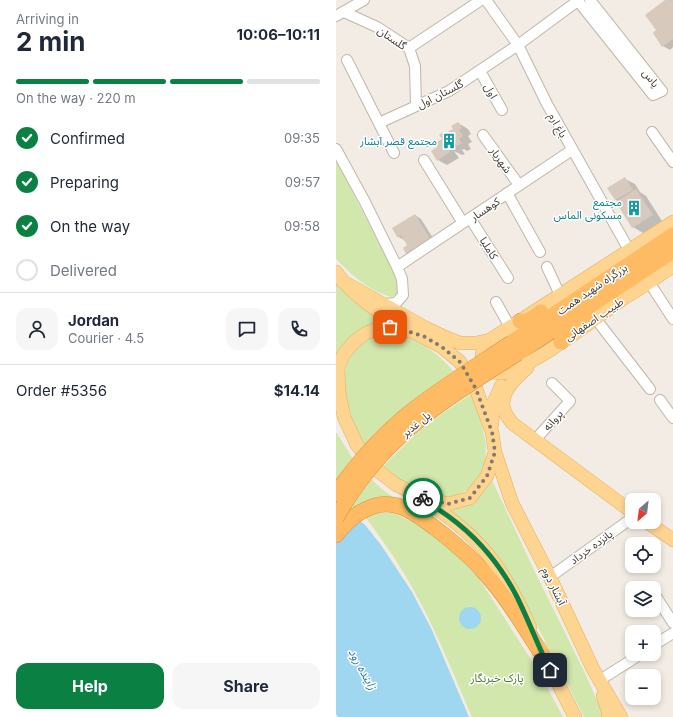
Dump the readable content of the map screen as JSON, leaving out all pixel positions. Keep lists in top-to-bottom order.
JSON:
{
  "streets": {
    "highway": ["بزرگراه شهید همت", "پل غدیر"],
    "main road": ["طبیب اصفهانی", "آبشار دوم"],
    "street": [
      "گلستان",
      "یاس",
      "اول",
      "گلستان اول",
      "باغ ارم",
      "شهریار",
      "کوهسار",
      "کاملیا",
      "پروانه",
      "پانزده خرداد"
    ]
  },
  "crossings": [
    ["گلستان", "گلستان اول"],
    ["یاس", "گلستان اول"],
    ["اول", "گلستان اول"],
    ["گلستان اول", "باغ ارم"],
    ["باغ ارم", "کوهسار"],
    ["باغ ارم", "بزرگراه شهید همت"],
    ["شهریار", "کوهسار"],
    ["کوهسار", "کاملیا"],
    ["بزرگراه شهید همت", "پل غدیر"],
    ["پانزده خرداد", "آبشار دوم"]
  ],
  "water": ["زاینده رود"],
  "parks": ["پارک خبرنگار"],
  "places": {
    "building": ["مجتمع قصر آبشار", "مجتمع مسکونی الماس"]
  },
  "north": "bottom left",
  "page": {
    "heading": ["2 min", "Arriving in", "10:06–10:11"],
    "panel": [
      "Jordan",
      "Courier · 4.5",
      "Order #5356",
      "$14.14"
    ],
    "bar": "On the way · 220 m",
    "list": [
      ["Confirmed", "09:35"],
      ["Preparing", "09:57"],
      ["On the way", "09:58"],
      "Delivered"
    ],
    "map_buttons": ["+", "−"],
    "buttons": ["Help", "Share"]
  }
}
